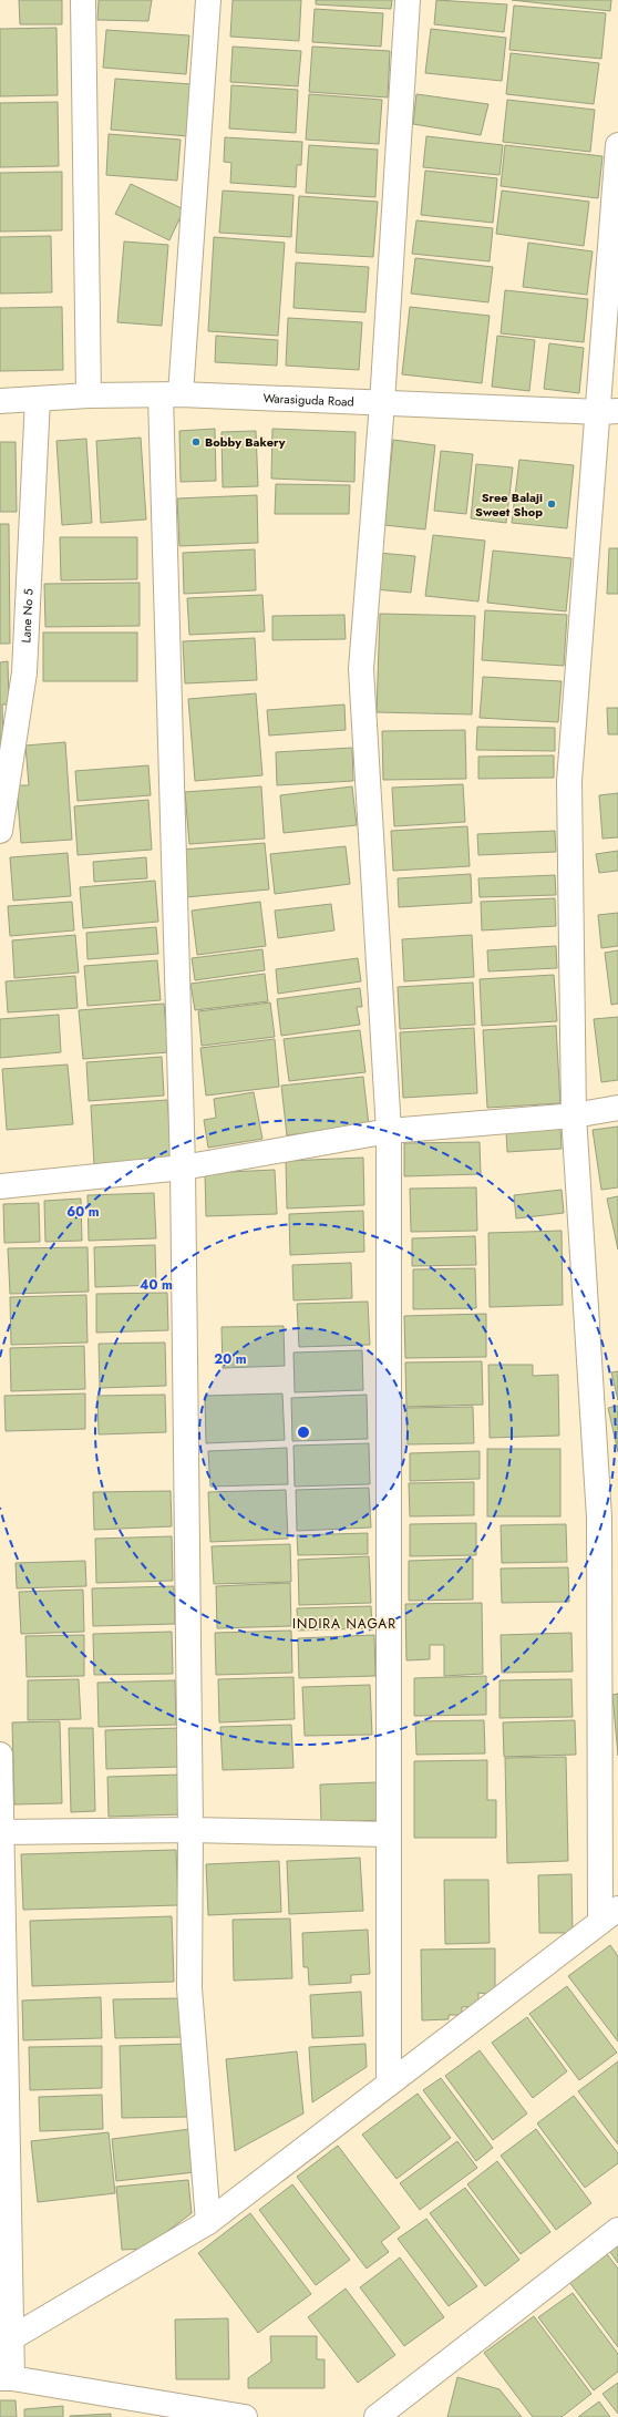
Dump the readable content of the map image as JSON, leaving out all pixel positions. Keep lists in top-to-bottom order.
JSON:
{
  "streets": {
    "street": ["Warasiguda Road", "Lane No 5"]
  },
  "crossings": [
    ["Warasiguda Road", "Lane No 5"]
  ],
  "districts": ["INDIRA NAGAR"],
  "places": ["Bobby Bakery", "Sree Balaji Sweet Shop"],
  "rings": ["60 m", "40 m", "20 m"]
}
